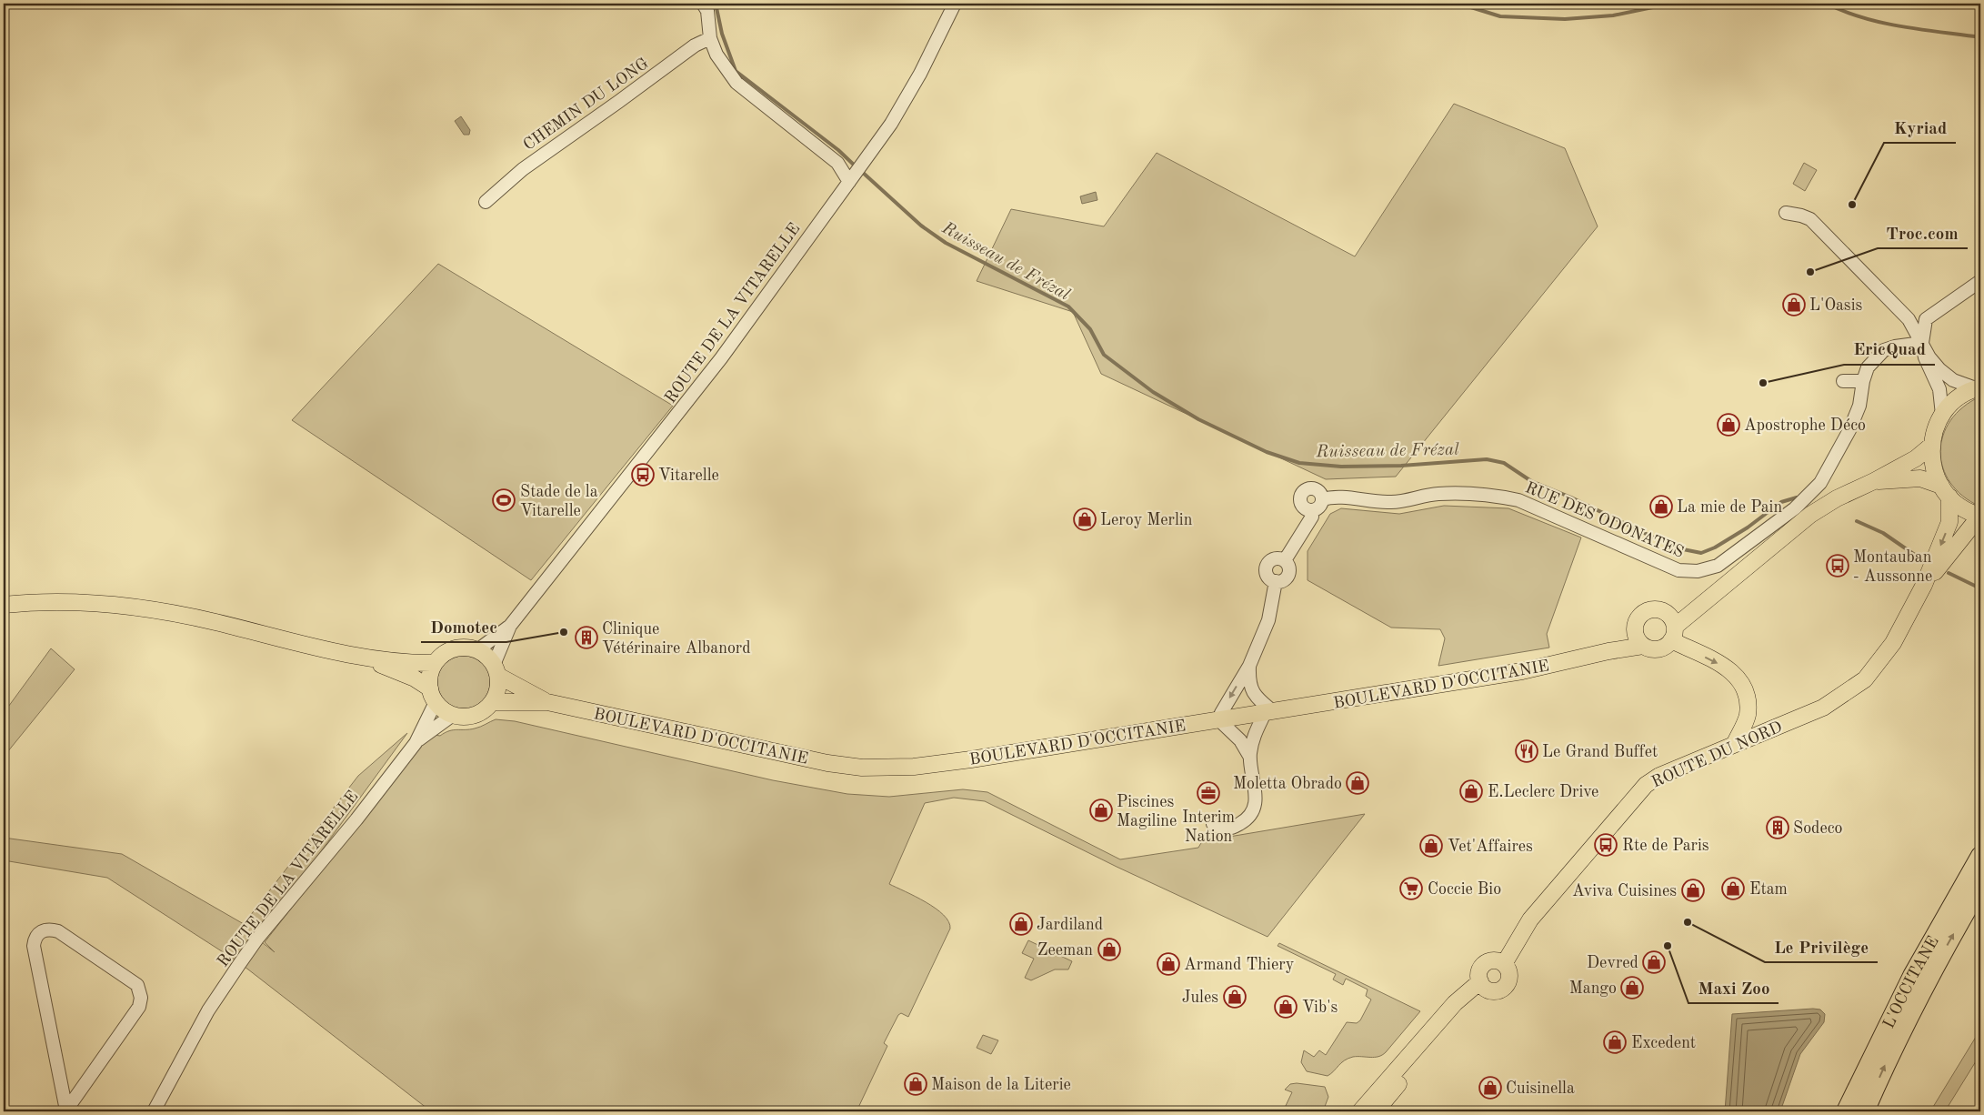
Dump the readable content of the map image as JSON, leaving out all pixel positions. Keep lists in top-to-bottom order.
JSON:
{
  "streets": {
    "highway": ["L'OCCITANE"],
    "main road": ["BOULEVARD D'OCCITANIE", "ROUTE DU NORD"],
    "street": ["CHEMIN DU LONG", "ROUTE DE LA VITARELLE", "RUE DES ODONATES"]
  },
  "crossings": [
    ["ROUTE DE LA VITARELLE", "BOULEVARD D'OCCITANIE"],
    ["BOULEVARD D'OCCITANIE", "ROUTE DU NORD"]
  ],
  "water": ["Ruisseau de Frézal"],
  "places": {
    "other": [
      "Kyriad",
      "Troc.com",
      "EricQuad",
      "Domotec",
      "Le Privilège",
      "Maxi Zoo"
    ],
    "shop": [
      "L'Oasis",
      "Apostrophe Déco",
      "La mie de Pain",
      "Leroy Merlin",
      "Moletta Obrado",
      "E.Leclerc Drive",
      "Piscines Magiline",
      "Vet'Affaires",
      "Etam",
      "Aviva Cuisines",
      "Jardiland",
      "Zeeman",
      "Devred",
      "Armand Thiery",
      "Mango",
      "Jules",
      "Vib's",
      "Excedent",
      "Maison de la Literie",
      "Cuisinella"
    ],
    "bus stop": ["Vitarelle", "Montauban - Aussonne", "Rte de Paris"],
    "sports": ["Stade de la Vitarelle"],
    "building": ["Clinique Vétérinaire Albanord", "Sodeco"],
    "restaurant": ["Le Grand Buffet"],
    "office": ["Interim Nation"],
    "supermarket": ["Coccie Bio"]
  }
}
